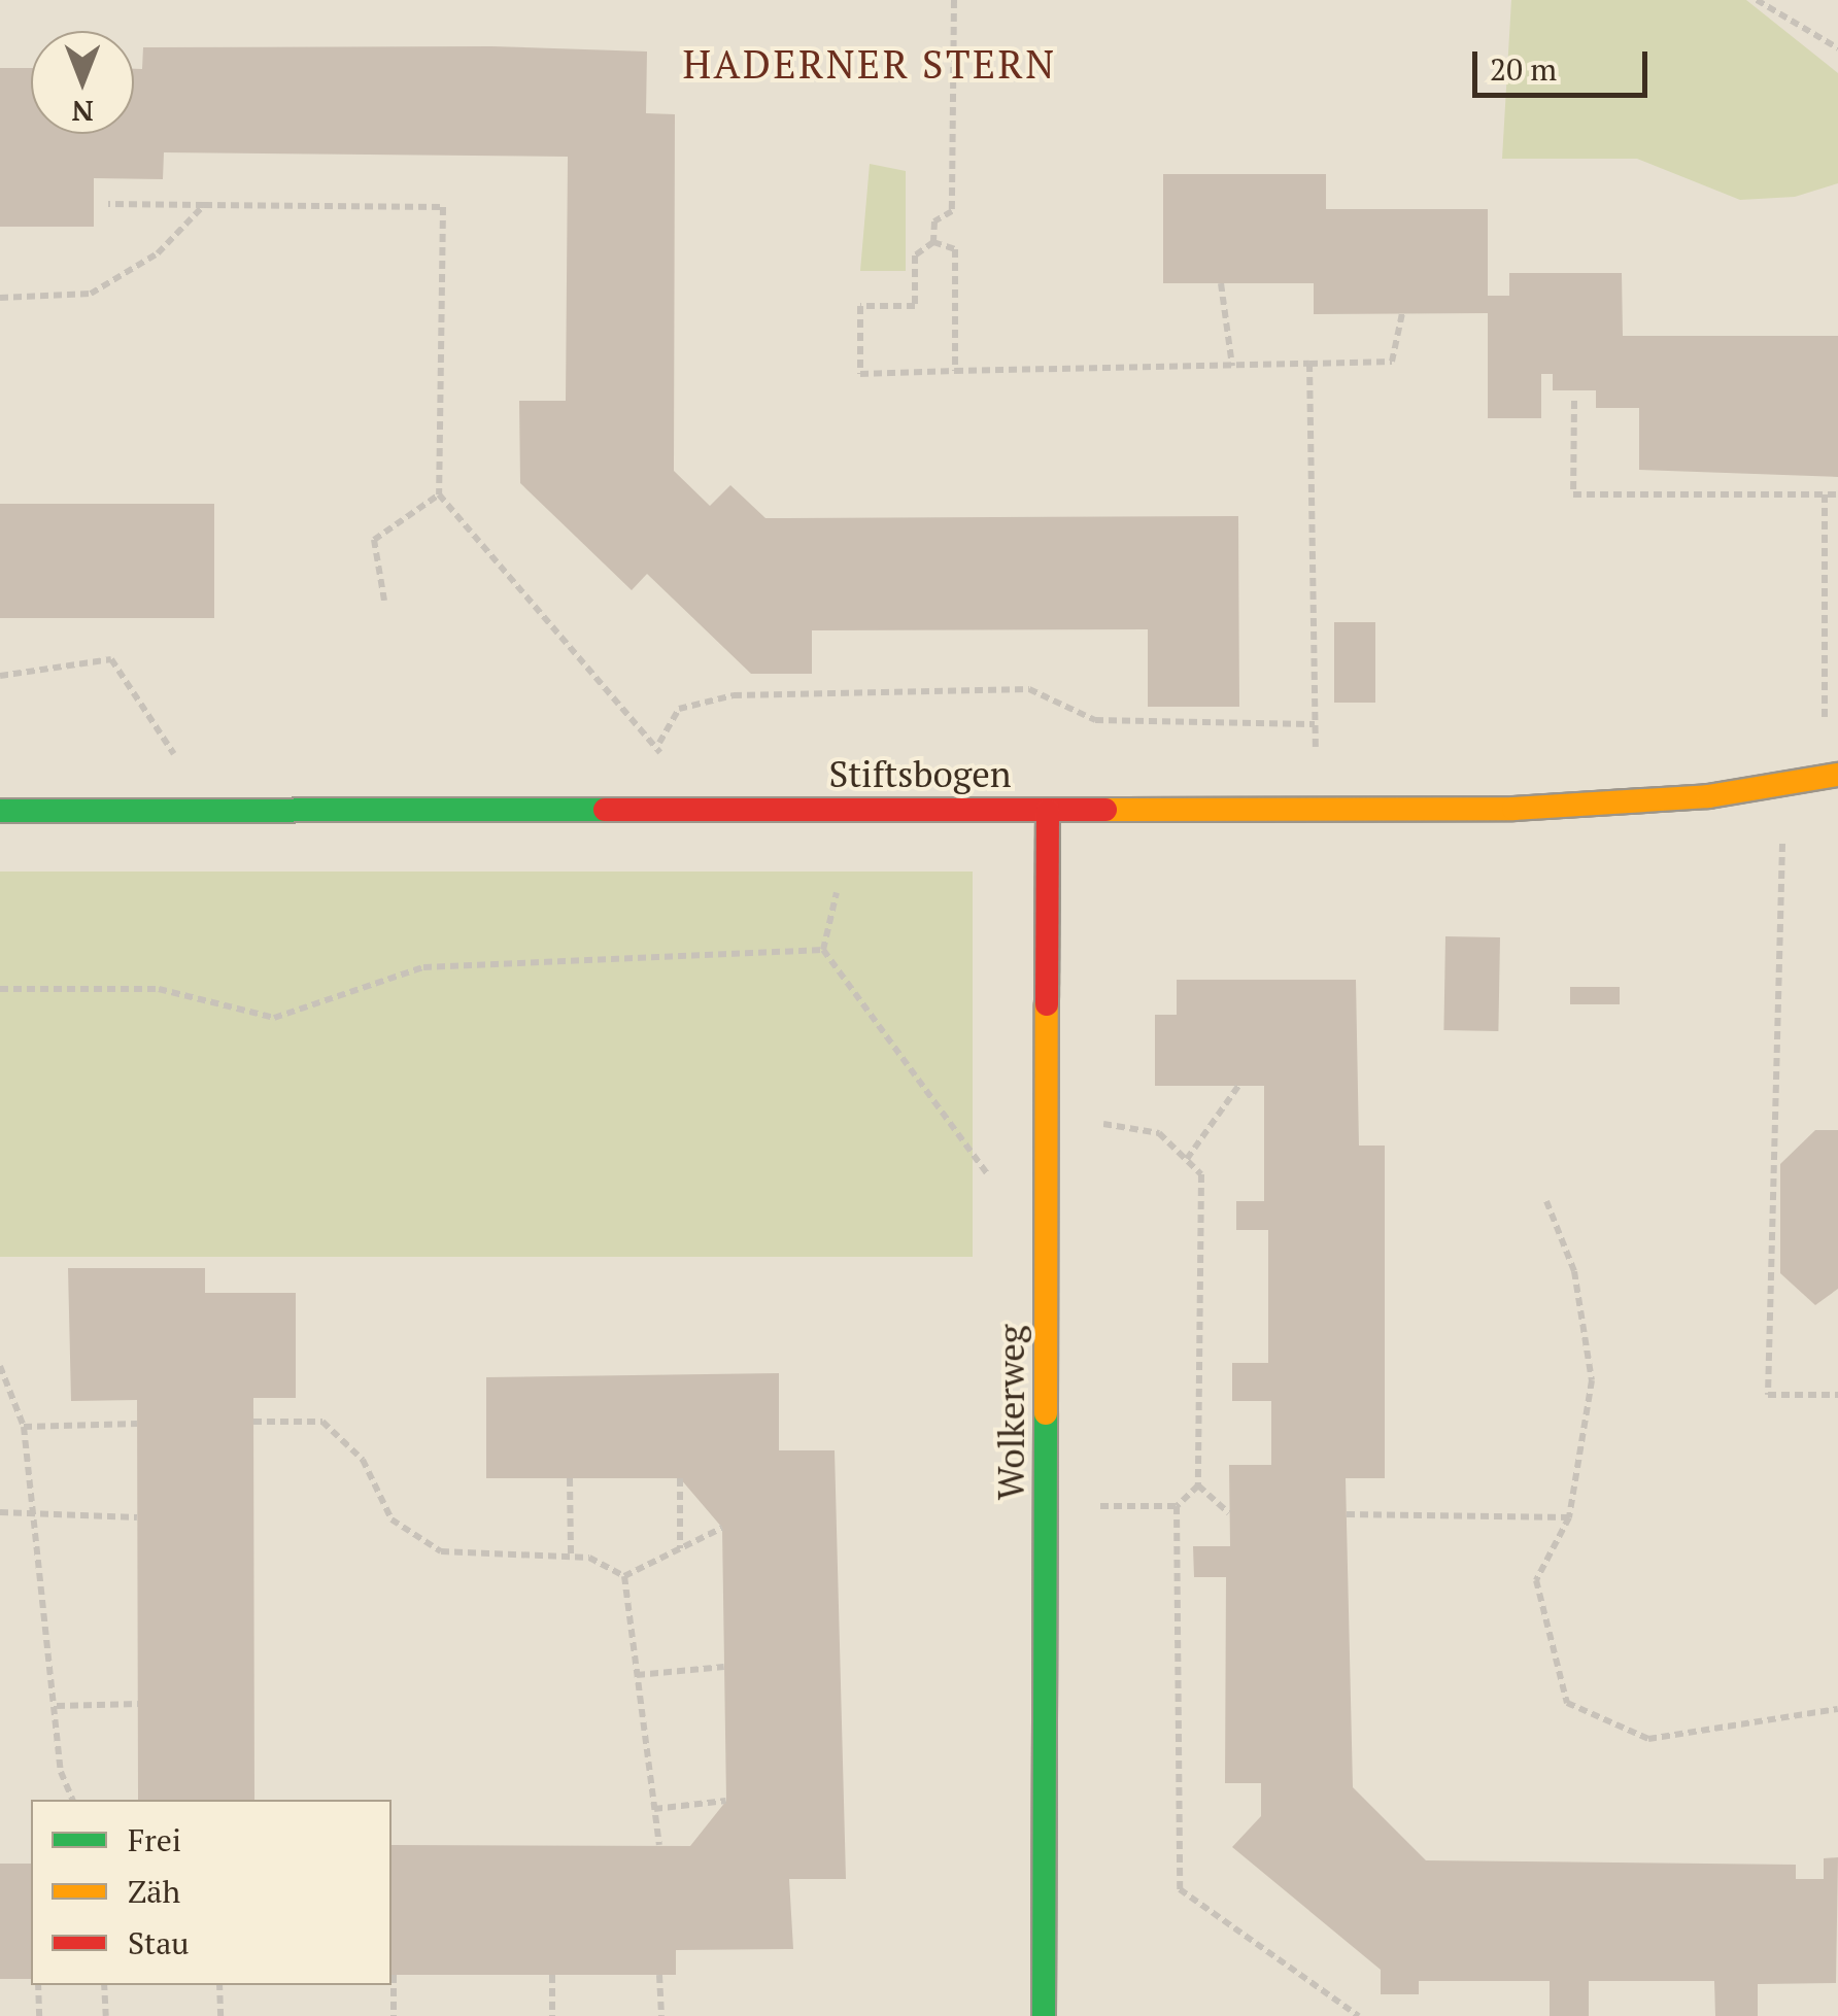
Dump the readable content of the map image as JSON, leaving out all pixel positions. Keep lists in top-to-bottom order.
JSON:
{
  "streets": {
    "street": ["Stiftsbogen", "Wolkerweg"]
  },
  "crossings": [
    ["Stiftsbogen", "Wolkerweg"]
  ],
  "districts": ["HADERNER STERN"],
  "legend": ["Frei", "Zäh", "Stau"],
  "scale_bar": "20 m",
  "north": "bottom"
}
